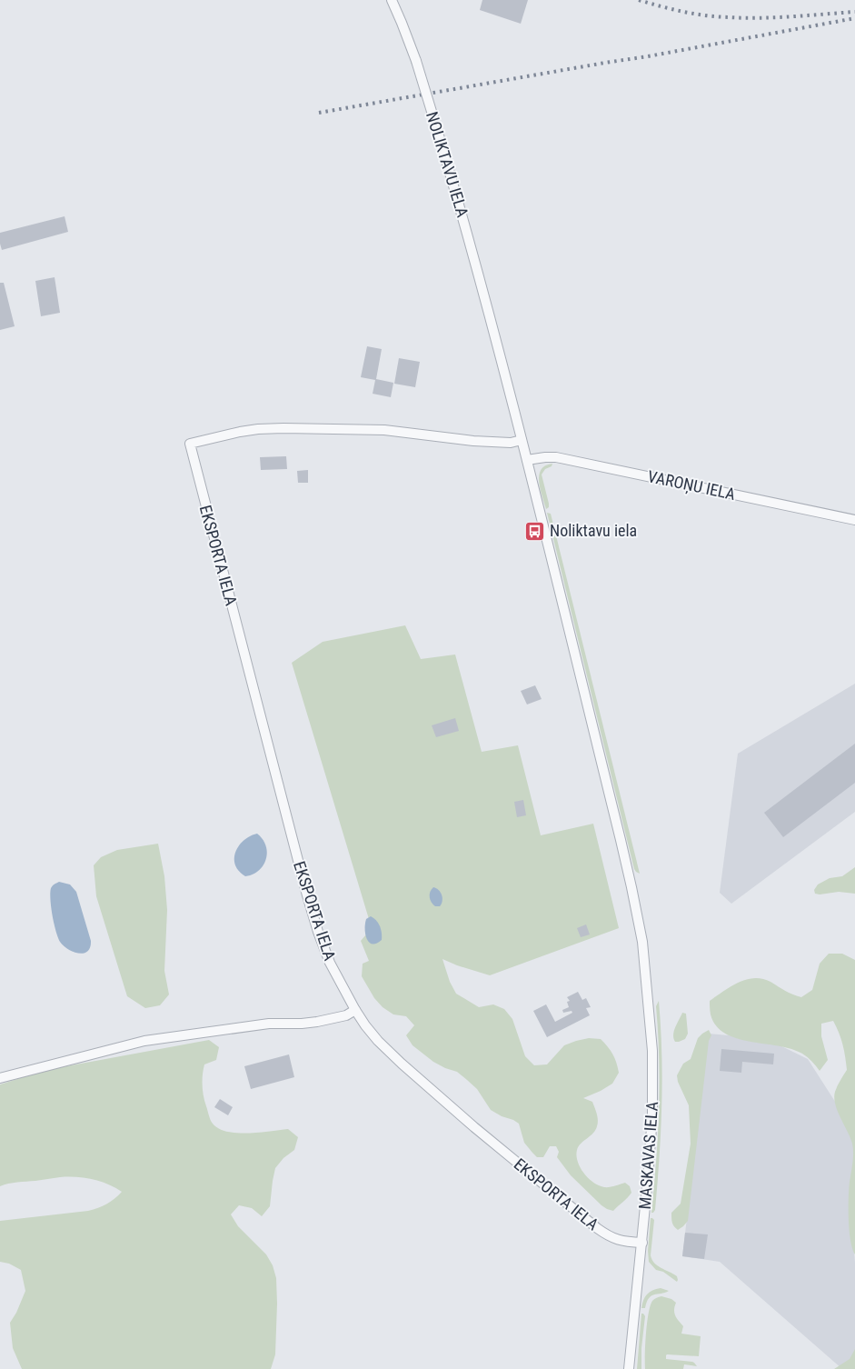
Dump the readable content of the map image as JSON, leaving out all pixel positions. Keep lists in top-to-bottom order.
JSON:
{
  "streets": {
    "street": [
      "NOLIKTAVU IELA",
      "VAROŅU IELA",
      "EKSPORTA IELA",
      "MASKAVAS IELA"
    ]
  },
  "crossings": [
    ["NOLIKTAVU IELA", "VAROŅU IELA"],
    ["NOLIKTAVU IELA", "EKSPORTA IELA"],
    ["NOLIKTAVU IELA", "MASKAVAS IELA"],
    ["EKSPORTA IELA", "MASKAVAS IELA"]
  ],
  "places": {
    "bus stop": ["Noliktavu iela"]
  }
}
